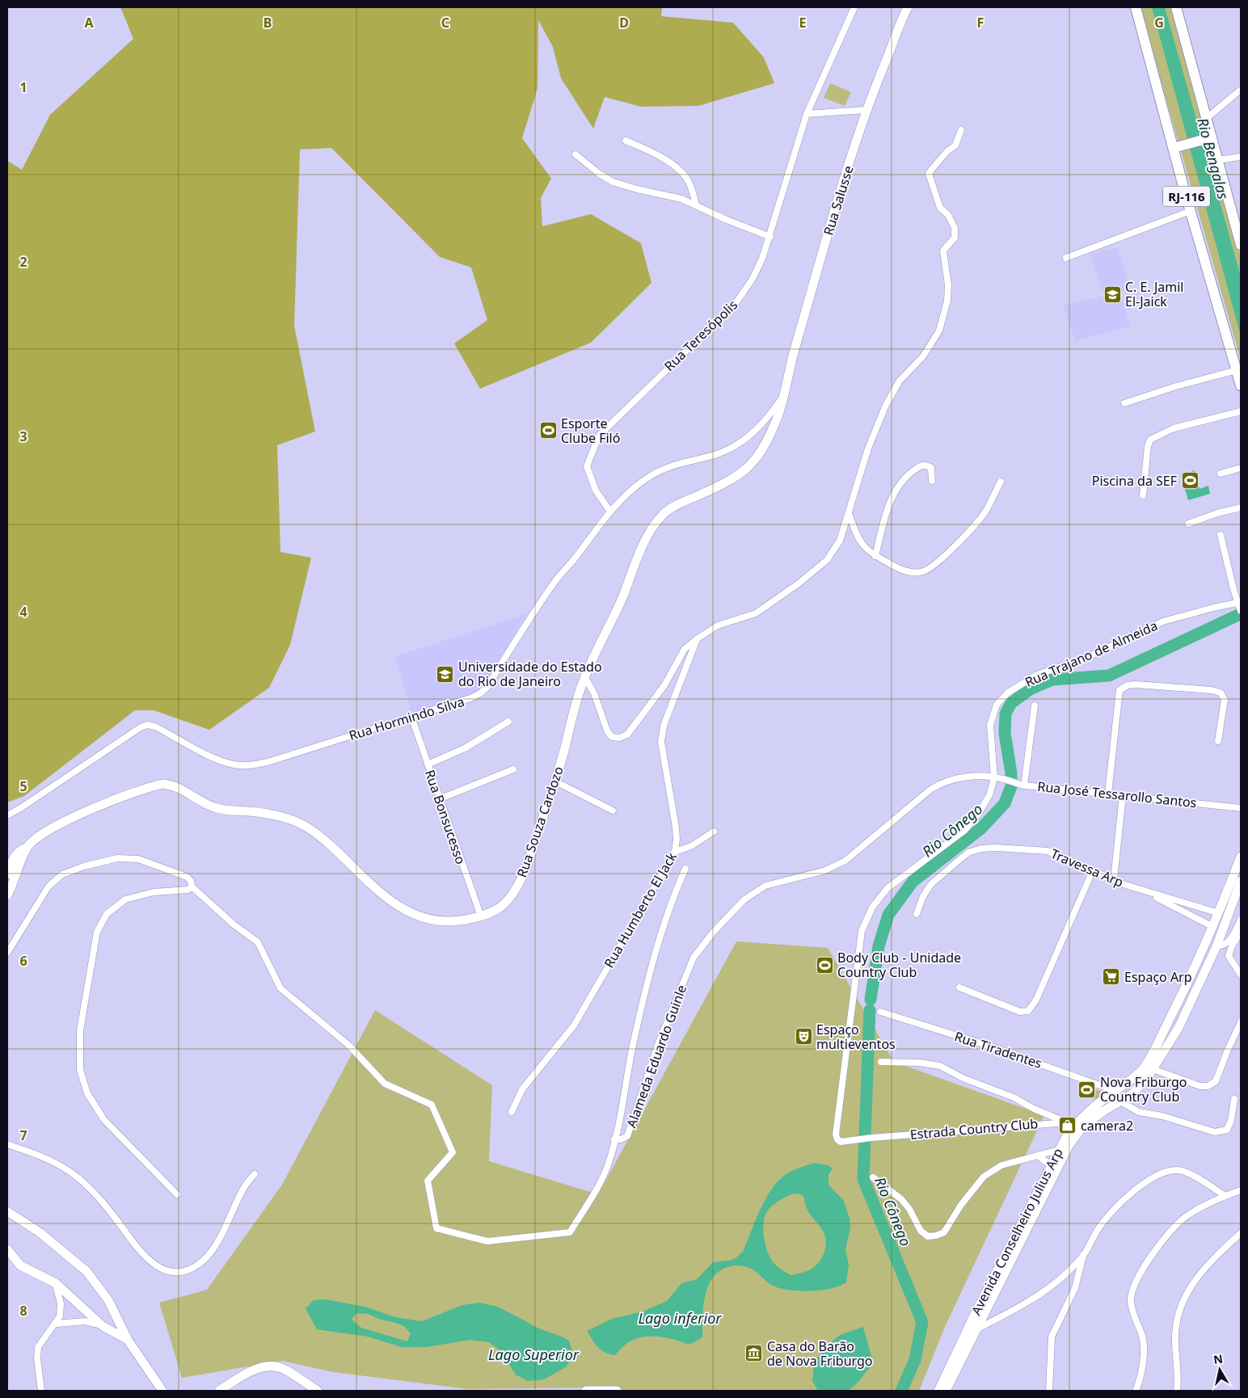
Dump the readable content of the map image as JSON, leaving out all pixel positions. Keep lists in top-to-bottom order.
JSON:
{
  "streets": {
    "main road": ["RJ-116"],
    "street": [
      "Rua Salusse",
      "Rua Teresópolis",
      "Rua Trajano de Almeida",
      "Rua Hormindo Silva",
      "Rua José Tessarollo Santos",
      "Rua Bonsucesso",
      "Rua Souza Cardozo",
      "Travessa Arp",
      "Rua Humberto El Jack",
      "Rua Tiradentes",
      "Alameda Eduardo Guinle",
      "Estrada Country Club",
      "Avenida Conselheiro Julius Arp"
    ]
  },
  "crossings": [
    ["Rua Salusse", "Rua Hormindo Silva"],
    ["Rua Salusse", "Rua Souza Cardozo"],
    ["Rua Teresópolis", "Rua Hormindo Silva"],
    ["Rua Trajano de Almeida", "Rua José Tessarollo Santos"],
    ["Rua Trajano de Almeida", "Alameda Eduardo Guinle"],
    ["Rua Trajano de Almeida", "Estrada Country Club"],
    ["Rua Hormindo Silva", "Rua Bonsucesso"],
    ["Rua Hormindo Silva", "Rua Souza Cardozo"],
    ["Rua José Tessarollo Santos", "Alameda Eduardo Guinle"],
    ["Rua José Tessarollo Santos", "Estrada Country Club"],
    ["Rua Bonsucesso", "Rua Souza Cardozo"],
    ["Travessa Arp", "Avenida Conselheiro Julius Arp"],
    ["Rua Tiradentes", "Avenida Conselheiro Julius Arp"],
    ["Alameda Eduardo Guinle", "Estrada Country Club"],
    ["Estrada Country Club", "Avenida Conselheiro Julius Arp"]
  ],
  "water": [
    "Rio Bengalas",
    "Rio Cônego",
    "Lago inferior",
    "Lago Superior"
  ],
  "places": {
    "school or university": ["C. E. Jamil El-Jaick", "Universidade do Estado do Rio de Janeiro"],
    "sports": [
      "Esporte Clube Filó",
      "Piscina da SEF",
      "Body Club - Unidade Country Club",
      "Nova Friburgo Country Club"
    ],
    "supermarket": ["Espaço Arp"],
    "theatre": ["Espaço multieventos"],
    "shop": ["camera2"],
    "museum": ["Casa do Barão de Nova Friburgo"]
  },
  "north": "top",
  "grid": {
    "columns": [
      "A",
      "B",
      "C",
      "D",
      "E",
      "F",
      "G"
    ],
    "rows": [
      "1",
      "2",
      "3",
      "4",
      "5",
      "6",
      "7",
      "8"
    ]
  }
}
